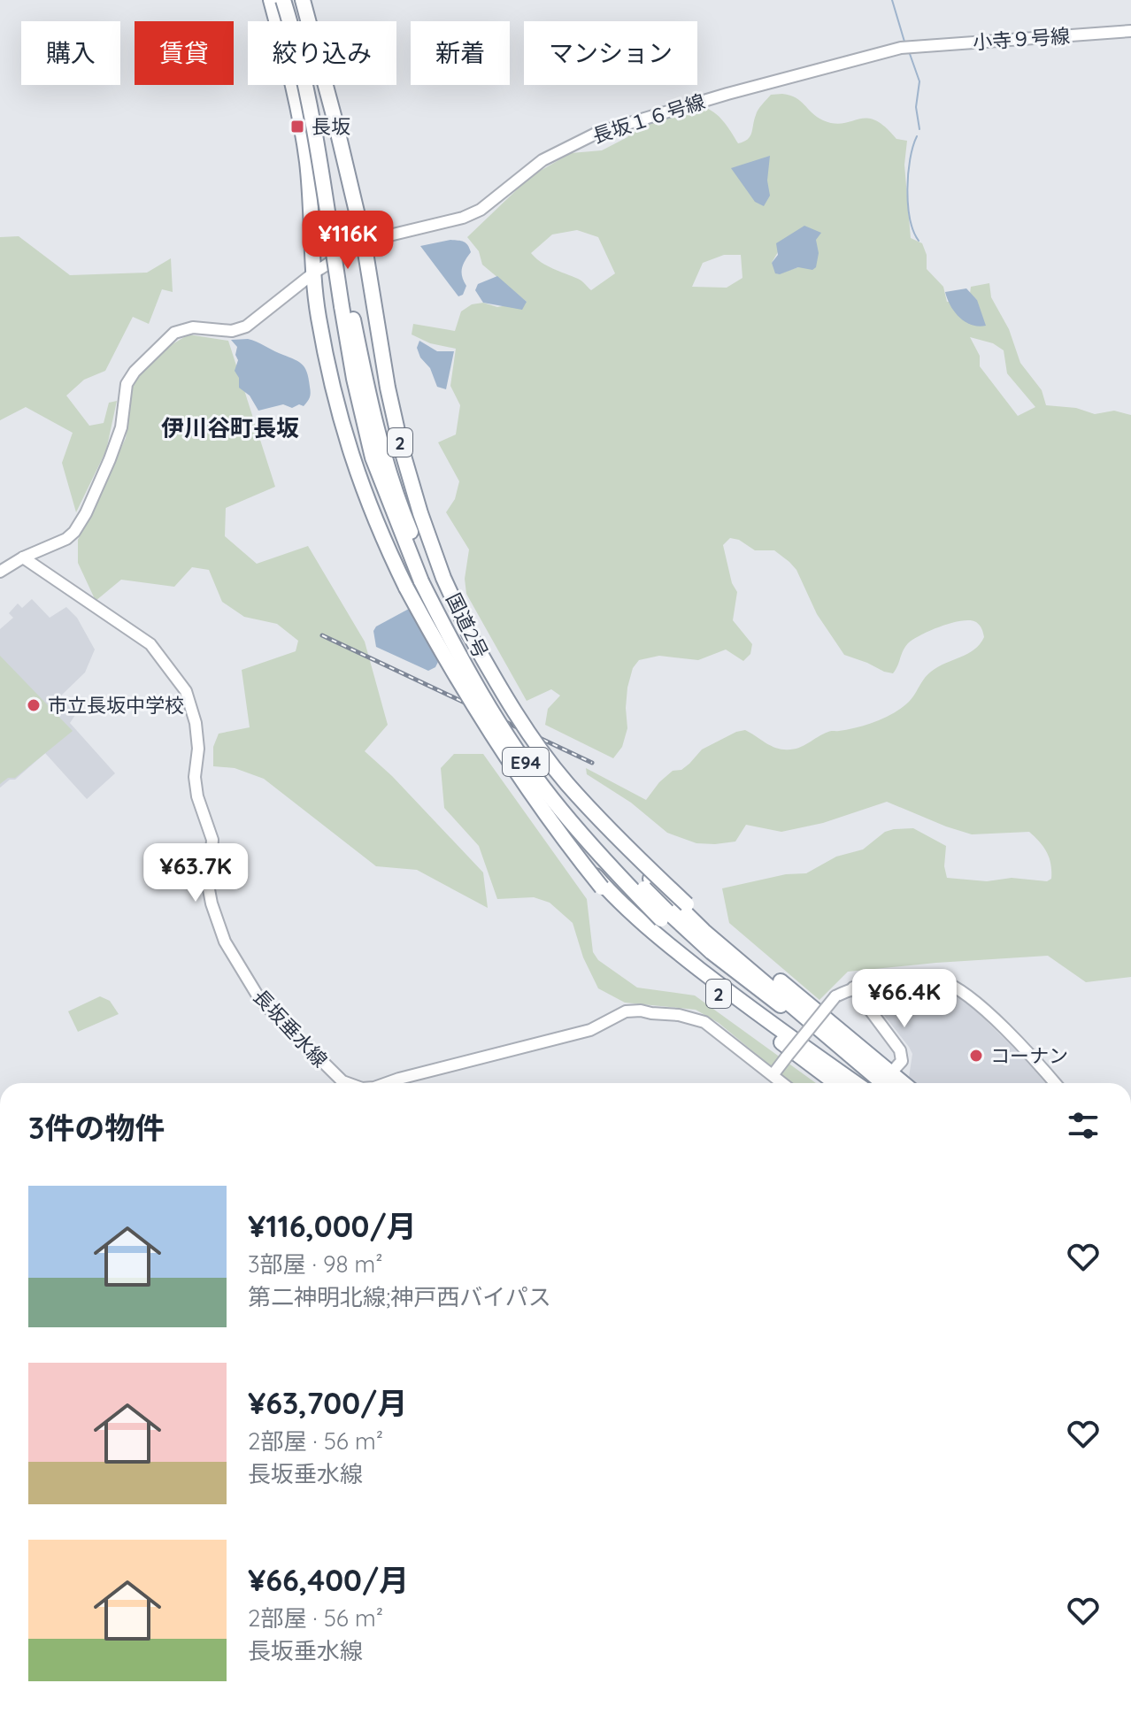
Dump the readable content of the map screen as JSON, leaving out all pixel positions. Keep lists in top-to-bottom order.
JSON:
{
  "streets": {
    "highway": ["2", "国道2号", "E94"],
    "main road": ["小寺９号線", "長坂１６号線", "長坂垂水線"]
  },
  "crossings": [
    ["小寺９号線", "長坂１６号線"],
    ["長坂１６号線", "国道2号"],
    ["長坂１６号線", "長坂垂水線"],
    ["国道2号", "E94"]
  ],
  "districts": ["伊川谷町長坂"],
  "places": {
    "transit": ["長坂"],
    "other": ["市立長坂中学校", "コーナン"]
  },
  "page": {
    "chip": [
      "購入",
      "賃貸",
      "絞り込み",
      "新着",
      "マンション"
    ],
    "price": ["¥116K", "¥63.7K", "¥66.4K"],
    "heading": "3件の物件",
    "list": [
      {
        "name": "¥116,000/月",
        "note": "3部屋 · 98 m² · 第二神明北線;神戸西バイパス"
      },
      {
        "name": "¥63,700/月",
        "note": "2部屋 · 56 m² · 長坂垂水線"
      },
      {
        "name": "¥66,400/月",
        "note": "2部屋 · 56 m² · 長坂垂水線"
      }
    ]
  }
}
